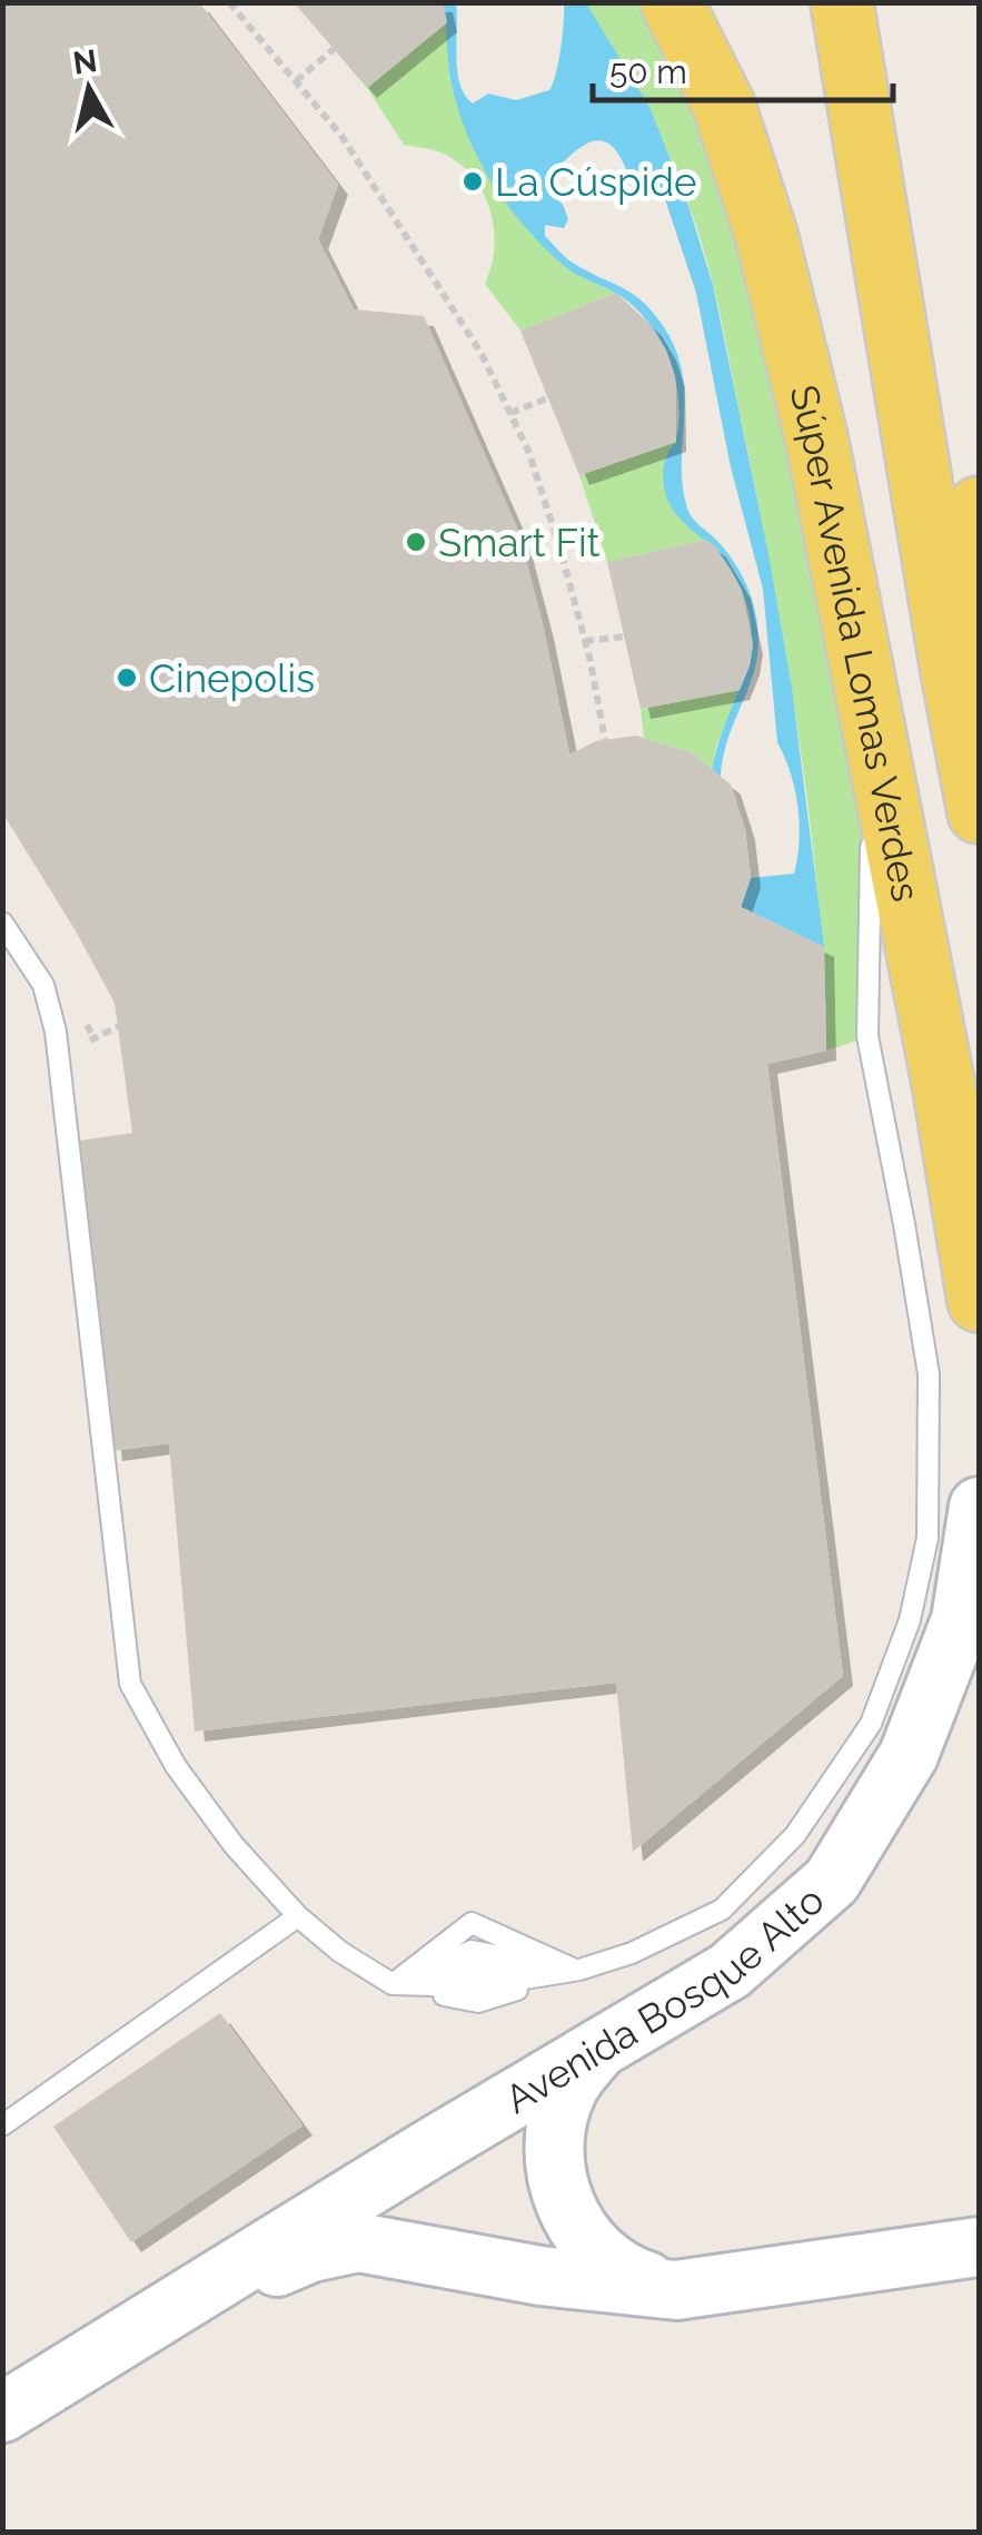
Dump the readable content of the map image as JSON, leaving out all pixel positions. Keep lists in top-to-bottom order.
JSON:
{
  "streets": {
    "main road": ["Súper Avenida Lomas Verdes"],
    "street": ["Avenida Bosque Alto"]
  },
  "places": ["La Cúspide", "Smart Fit", "Cinepolis"],
  "scale_bar": "50 m",
  "north": "top"
}
